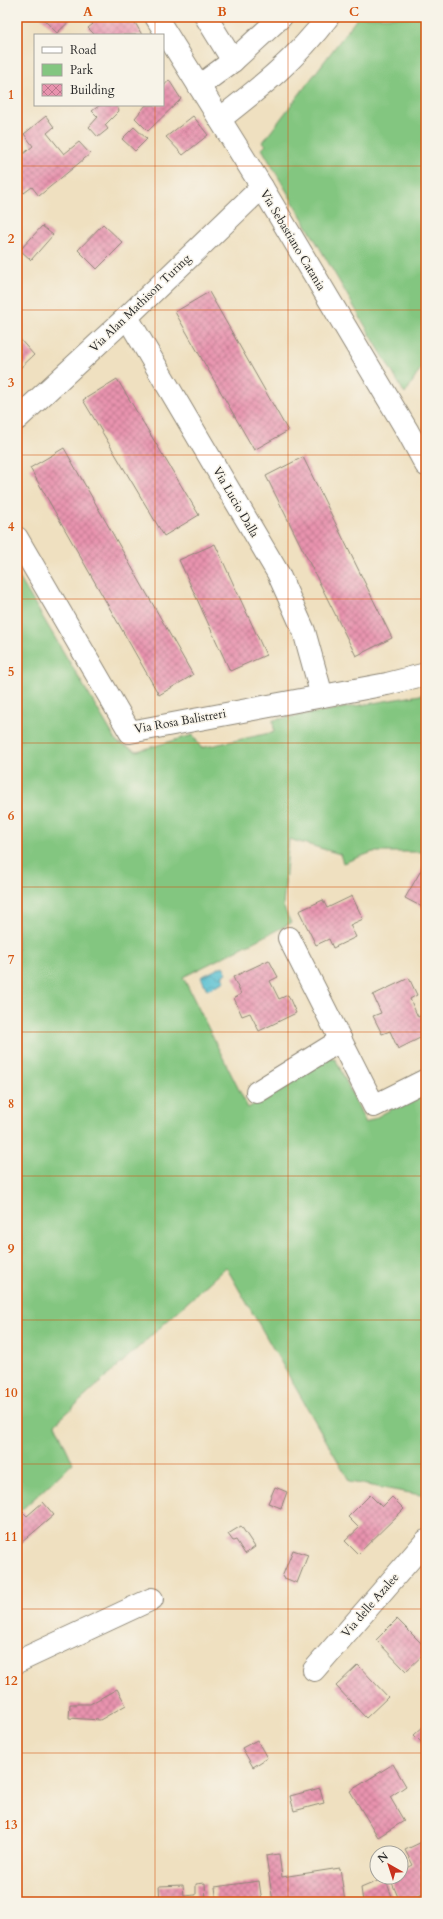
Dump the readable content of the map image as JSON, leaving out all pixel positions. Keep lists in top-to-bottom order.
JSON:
{
  "streets": {
    "street": [
      "Via Sebastiano Catania",
      "Via Alan Mathison Turing",
      "Via Lucio Dalla",
      "Via Rosa Balistreri",
      "Via delle Azalee"
    ]
  },
  "crossings": [
    ["Via Sebastiano Catania", "Via Alan Mathison Turing"],
    ["Via Alan Mathison Turing", "Via Lucio Dalla"],
    ["Via Lucio Dalla", "Via Rosa Balistreri"]
  ],
  "legend": ["Road", "Park", "Building"],
  "north": "top left",
  "grid": {
    "columns": ["A", "B", "C"],
    "rows": [
      "1",
      "2",
      "3",
      "4",
      "5",
      "6",
      "7",
      "8",
      "9",
      "10",
      "11",
      "12",
      "13"
    ]
  }
}
